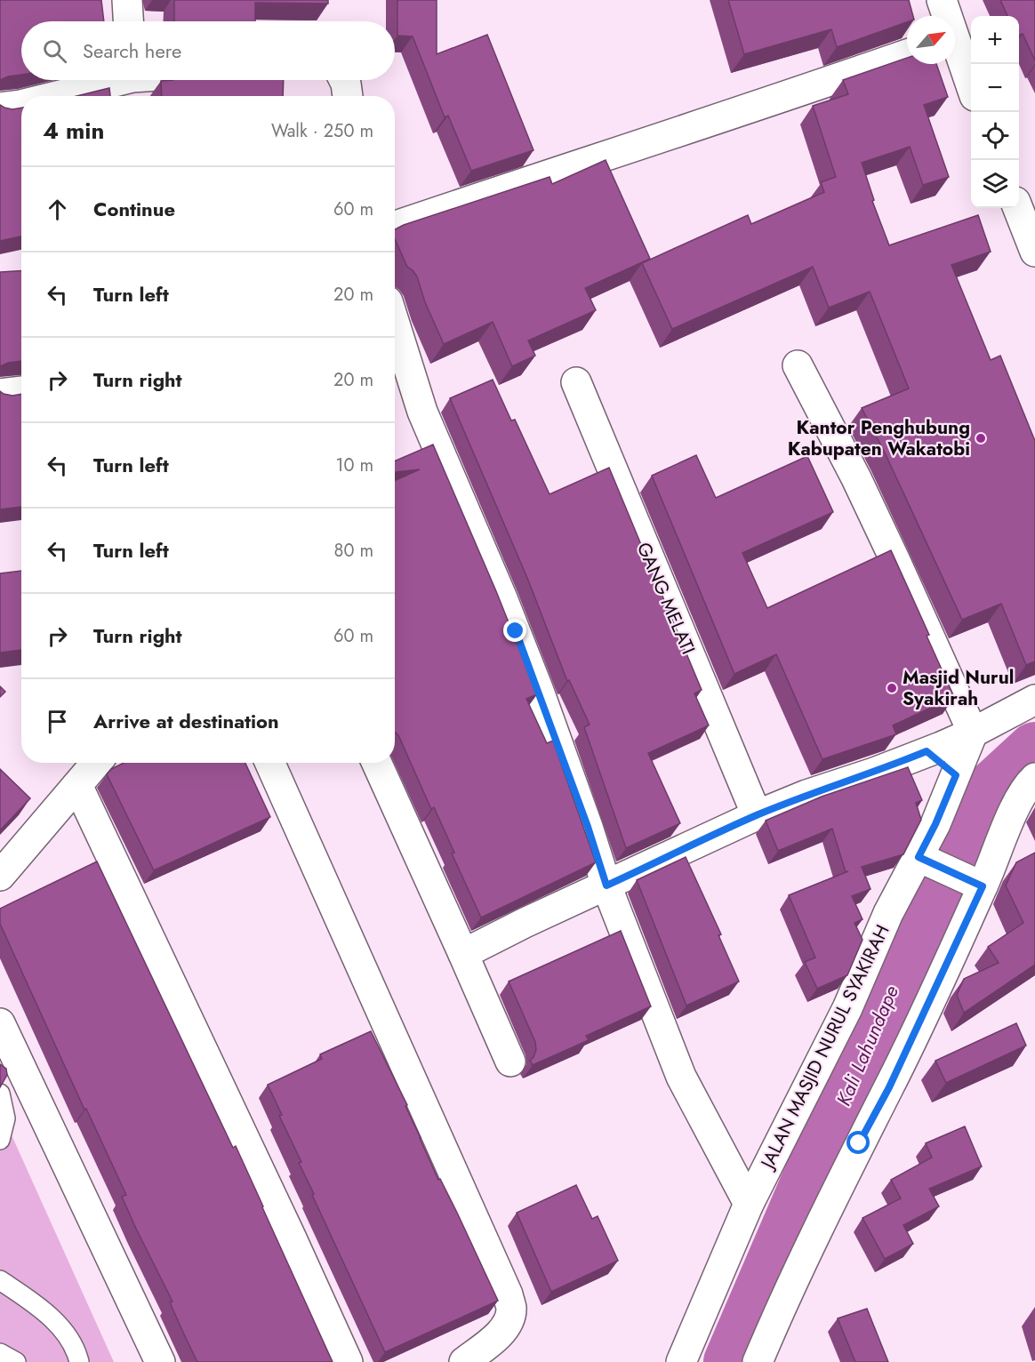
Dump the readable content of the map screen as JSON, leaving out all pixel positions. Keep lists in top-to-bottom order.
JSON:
{
  "streets": {
    "street": ["GANG MELATI", "JALAN MASJID NURUL SYAKIRAH"]
  },
  "water": ["Kali Lahundape"],
  "places": ["Kantor Penghubung Kabupaten Wakatobi", "Masjid Nurul Syakirah"],
  "north": "top right",
  "page": {
    "map_buttons": ["+", "−"],
    "search": "Search here",
    "heading": ["4 min", "Walk · 250 m"],
    "list": [
      ["Continue", "60 m"],
      ["Turn left", "20 m"],
      ["Turn right", "20 m"],
      ["Turn left", "10 m"],
      ["Turn left", "80 m"],
      ["Turn right", "60 m"],
      "Arrive at destination"
    ]
  }
}
